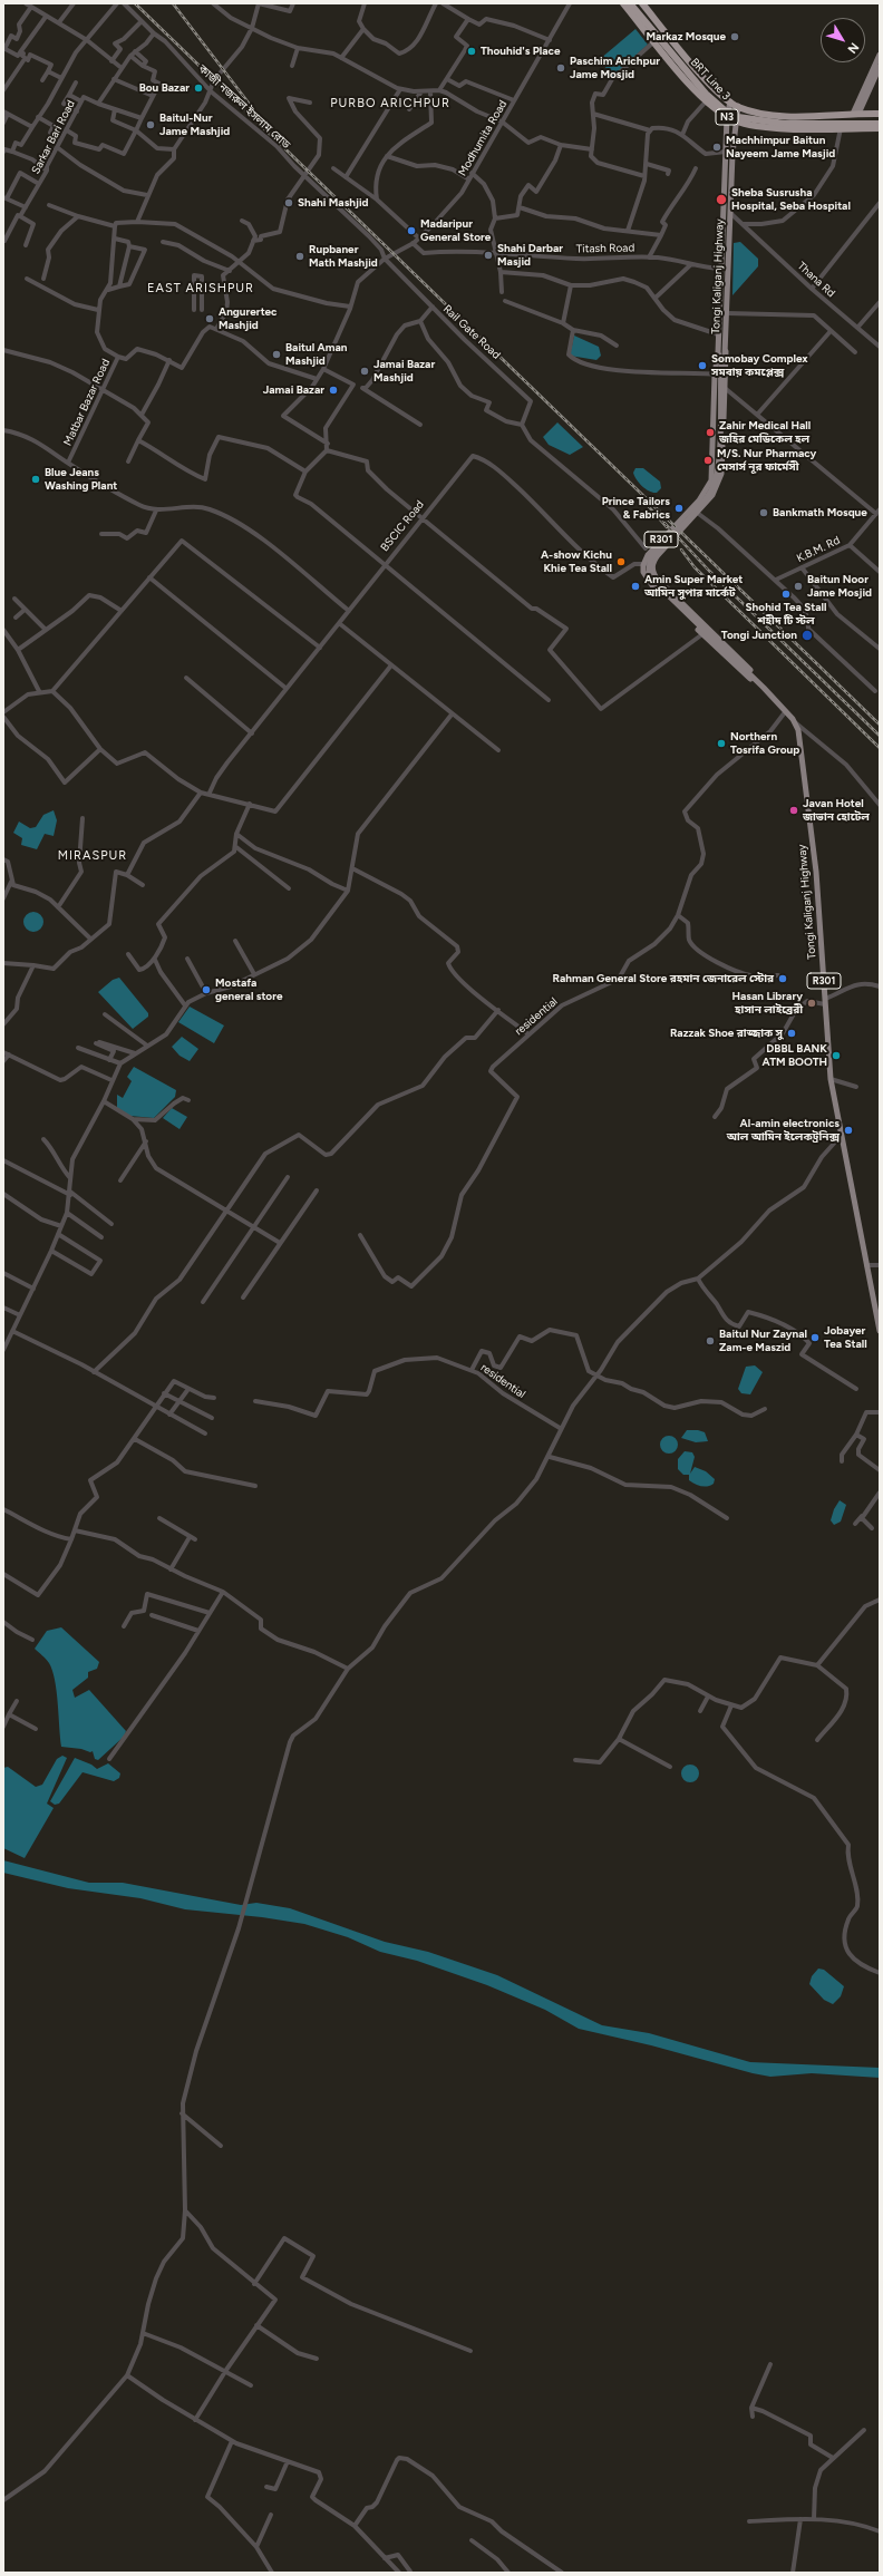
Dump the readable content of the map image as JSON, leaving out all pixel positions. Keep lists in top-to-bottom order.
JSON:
{
  "streets": {
    "highway": ["BRT Line 3", "N3"],
    "main road": ["Tongi Kaliganj Highway", "R301"],
    "street": [
      "কাজী নজরুল ইসলাম রোড",
      "Sarkar Bari Road",
      "Modhumita Road",
      "Titash Road",
      "Thana Rd",
      "Rail Gate Road",
      "Matbar Bazar Road",
      "BSCIC Road",
      "K.B.M. Rd",
      "residential"
    ]
  },
  "crossings": [
    ["কাজী নজরুল ইসলাম রোড", "Modhumita Road"],
    ["কাজী নজরুল ইসলাম রোড", "Rail Gate Road"],
    ["N3", "Tongi Kaliganj Highway"],
    ["Modhumita Road", "Titash Road"],
    ["Modhumita Road", "Rail Gate Road"],
    ["Tongi Kaliganj Highway", "Thana Rd"],
    ["Tongi Kaliganj Highway", "R301"],
    ["BSCIC Road", "R301"],
    ["R301", "residential"]
  ],
  "districts": ["PURBO ARICHPUR", "EAST ARISHPUR", "MIRASPUR"],
  "places": [
    "Markaz Mosque",
    "Thouhid's Place",
    "Paschim Arichpur Jame Mosjid",
    "Bou Bazar",
    "Baitul-Nur Jame Mashjid",
    "Machhimpur Baitun Nayeem Jame Masjid",
    "Sheba Susrusha Hospital, Seba Hospital",
    "Shahi Mashjid",
    "Madaripur General Store",
    "Shahi Darbar Masjid",
    "Rupbaner Math Mashjid",
    "Angurertec Mashjid",
    "Baitul Aman Mashjid",
    "Somobay Complex সমবায় কমপ্লেক্স",
    "Jamai Bazar Mashjid",
    "Jamai Bazar",
    "Zahir Medical Hall জহির মেডিকেল হল",
    "M/S. Nur Pharmacy মেসার্স নূর ফার্মেসী",
    "Blue Jeans Washing Plant",
    "Prince Tailors & Fabrics",
    "Bankmath Mosque",
    "A-show Kichu Khie Tea Stall",
    "Amin Super Market আমিন সুপার মার্কেট",
    "Baitun Noor Jame Mosjid",
    "Shohid Tea Stall শহীদ টি স্টল",
    "Tongi Junction",
    "Northern Tosrifa Group",
    "Javan Hotel জাভান হোটেল",
    "Rahman General Store রহমান জেনারেল স্টোর",
    "Mostafa general store",
    "Hasan Library হাসান লাইব্রেরী",
    "Razzak Shoe রাজ্জাক সু",
    "DBBL BANK ATM BOOTH",
    "Al-amin electronics আল আমিন ইলেকট্রনিক্স",
    "Jobayer Tea Stall",
    "Baitul Nur Zaynal Zam-e Maszid"
  ],
  "north": "bottom right"
}
